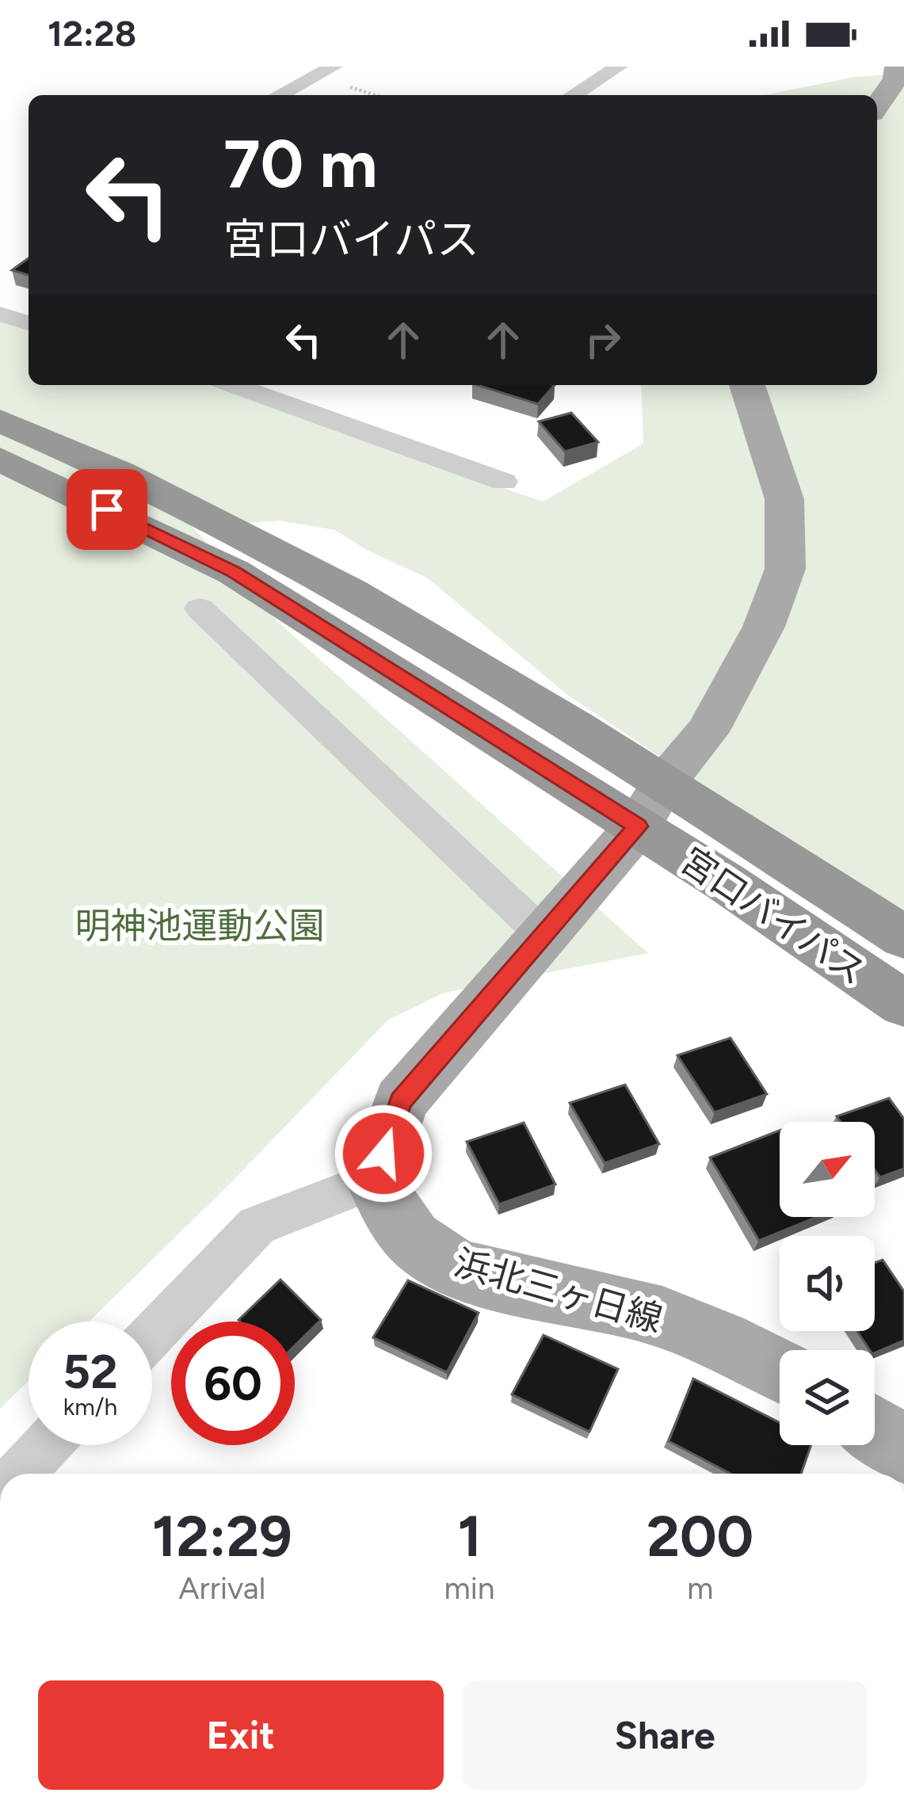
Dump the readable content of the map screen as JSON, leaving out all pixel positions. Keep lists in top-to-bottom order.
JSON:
{
  "streets": {
    "highway": ["宮口バイパス"],
    "main road": ["浜北三ヶ日線"]
  },
  "parks": ["明神池運動公園"],
  "north": "top right",
  "page": {
    "status": "12:28",
    "turn": ["70 m", "宮口バイパス"],
    "speed": "52 km/h",
    "limit": "60",
    "eta": [
      "12:29",
      "Arrival",
      "1",
      "min",
      "200",
      "m"
    ],
    "buttons": ["Exit", "Share"]
  }
}
